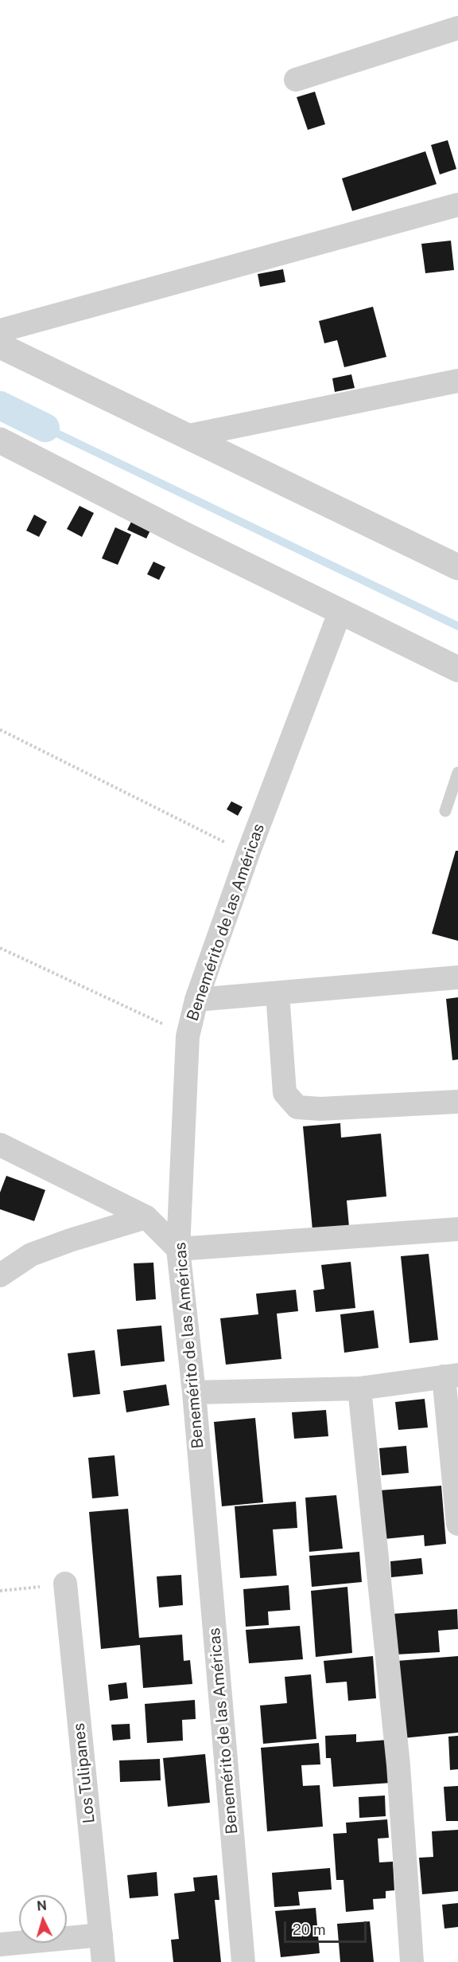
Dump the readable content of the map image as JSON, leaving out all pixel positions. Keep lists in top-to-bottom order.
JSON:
{
  "streets": {
    "street": ["Benemérito de las Américas", "Los Tulipanes"]
  },
  "scale_bar": "20 m",
  "north": "top"
}
